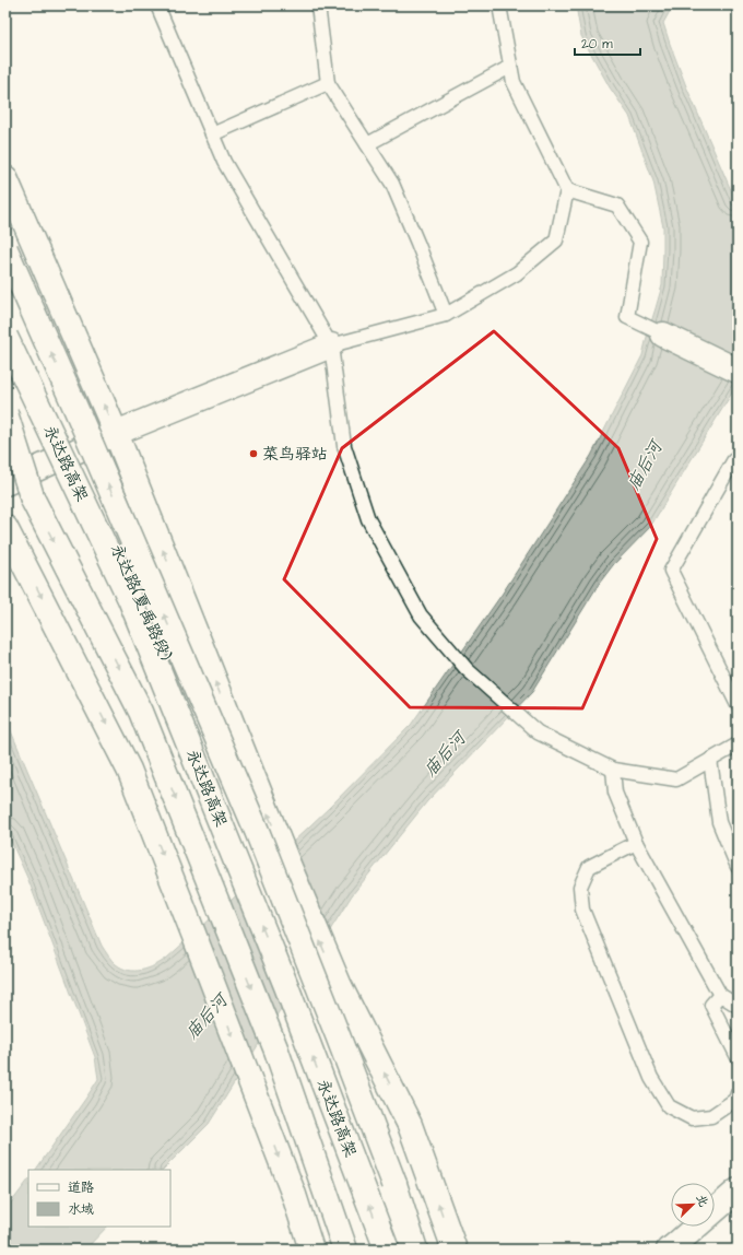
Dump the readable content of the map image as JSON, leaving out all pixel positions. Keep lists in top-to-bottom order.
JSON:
{
  "streets": {
    "main road": ["永达路高架", "永达路(夏禹路段)"]
  },
  "water": ["庙后河"],
  "places": ["菜鸟驿站"],
  "legend": ["道路", "水域"],
  "scale_bar": "20 m",
  "north": "top right"
}
